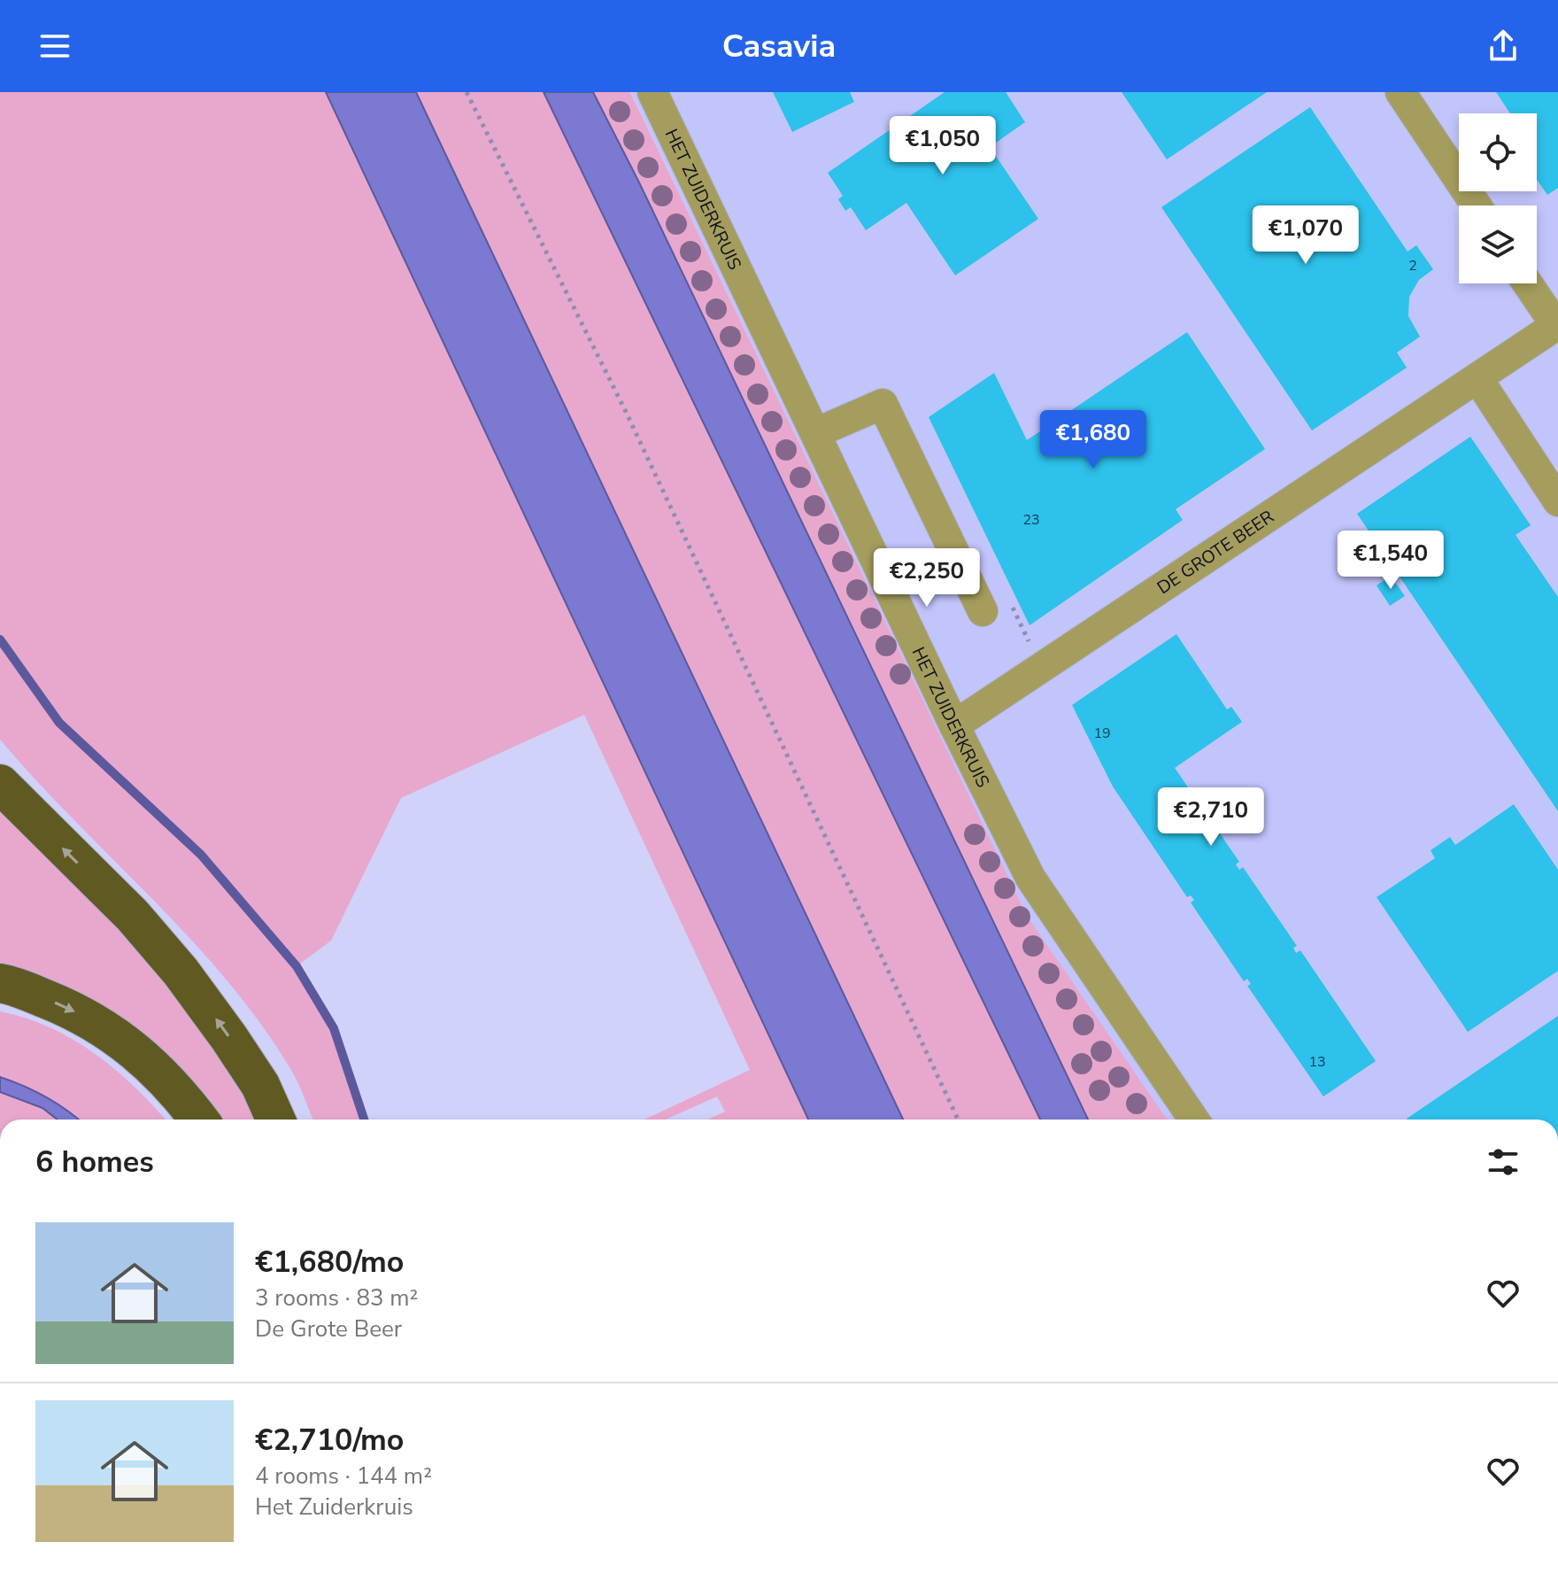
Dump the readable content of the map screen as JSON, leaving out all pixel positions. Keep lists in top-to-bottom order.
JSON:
{
  "streets": {
    "street": ["HET ZUIDERKRUIS", "DE GROTE BEER"]
  },
  "crossings": [
    ["HET ZUIDERKRUIS", "DE GROTE BEER"]
  ],
  "house_numbers": [
    "2",
    "23",
    "19",
    "13"
  ],
  "page": {
    "header": "Casavia",
    "price": [
      "€1,050",
      "€1,070",
      "€1,680",
      "€1,540",
      "€2,250",
      "€2,710"
    ],
    "heading": "6 homes",
    "list": [
      {
        "name": "€1,680/mo",
        "note": "3 rooms · 83 m² · De Grote Beer"
      },
      {
        "name": "€2,710/mo",
        "note": "4 rooms · 144 m² · Het Zuiderkruis"
      }
    ]
  }
}
